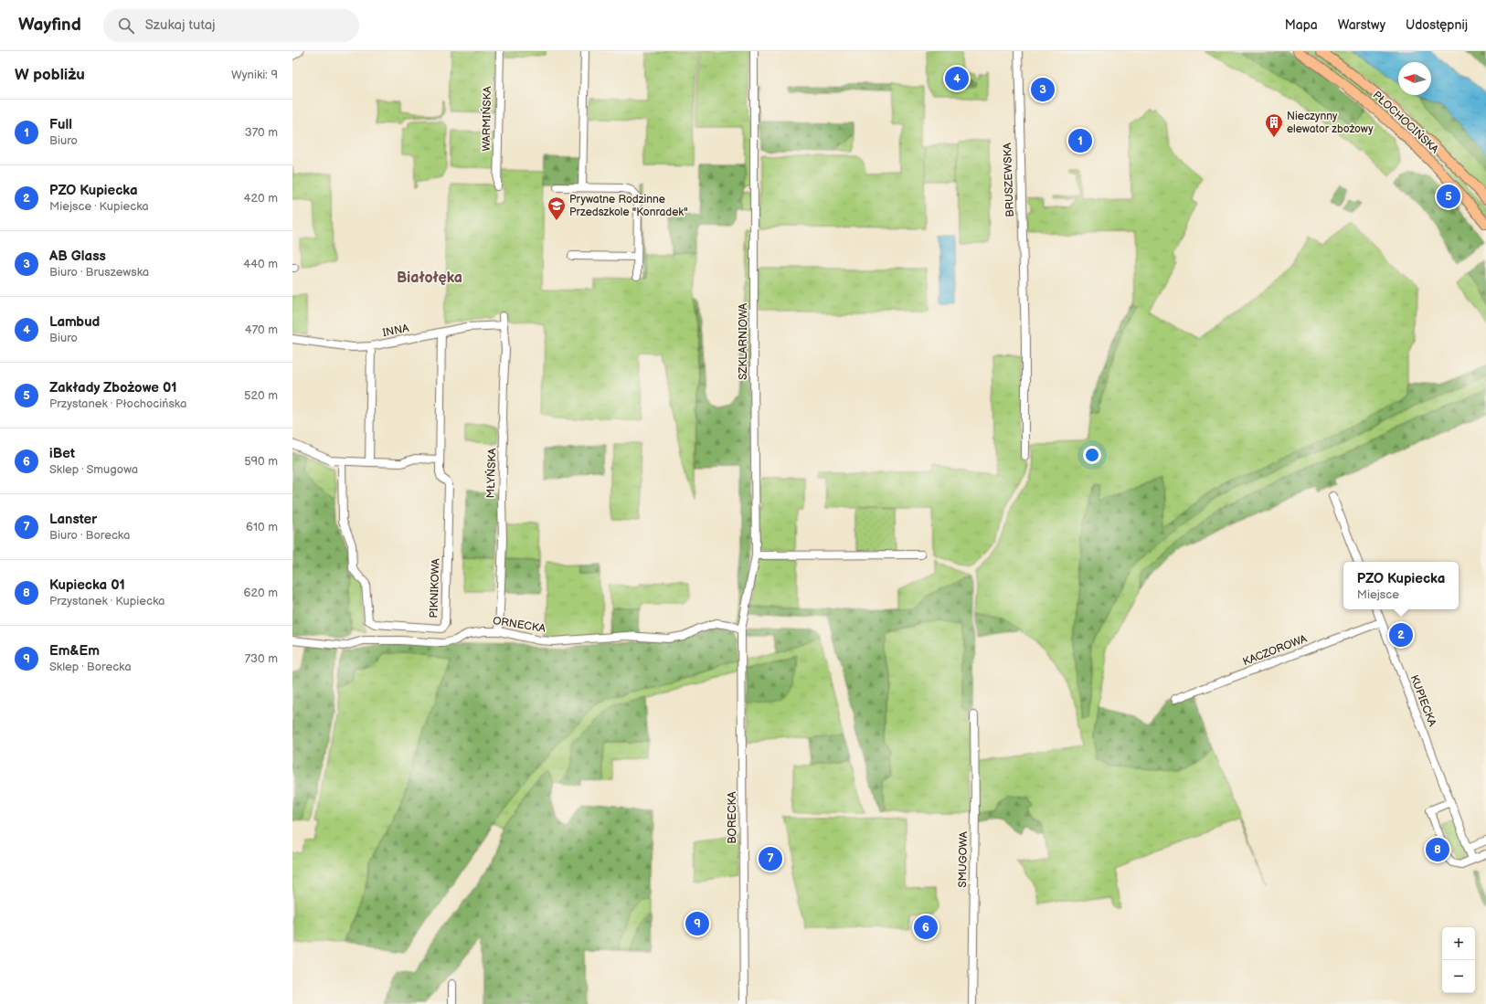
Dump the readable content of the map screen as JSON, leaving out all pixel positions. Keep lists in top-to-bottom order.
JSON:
{
  "streets": {
    "main road": ["PŁOCHOCIŃSKA"],
    "street": [
      "WARMIŃSKA",
      "BRUSZEWSKA",
      "INNA",
      "SZKLARNIOWA",
      "MŁYŃSKA",
      "PIKNIKOWA",
      "ORNECKA",
      "KACZOROWA",
      "KUPIECKA",
      "BORECKA",
      "SMUGOWA"
    ]
  },
  "crossings": [
    ["INNA", "MŁYŃSKA"],
    ["INNA", "PIKNIKOWA"],
    ["SZKLARNIOWA", "ORNECKA"],
    ["SZKLARNIOWA", "BORECKA"],
    ["MŁYŃSKA", "ORNECKA"],
    ["ORNECKA", "BORECKA"],
    ["KACZOROWA", "KUPIECKA"]
  ],
  "districts": ["Białołęka"],
  "places": {
    "building": ["Nieczynny elewator zbożowy"],
    "school or university": ["Prywatne Rodzinne Przedszkole \"Konradek\""]
  },
  "north": "left",
  "page": {
    "header": "Wayfind",
    "search": "Szukaj tutaj",
    "nav": ["Mapa", "Warstwy", "Udostępnij"],
    "heading": ["W pobliżu", "Wyniki: 9"],
    "pins": [
      "4",
      "3",
      "1",
      "5",
      "2",
      "8",
      "7",
      "9",
      "6"
    ],
    "list": [
      {
        "mark": "1",
        "name": "Full",
        "note": "Biuro",
        "value": "370 m"
      },
      {
        "mark": "2",
        "name": "PZO Kupiecka",
        "note": "Miejsce · Kupiecka",
        "value": "420 m"
      },
      {
        "mark": "3",
        "name": "AB Glass",
        "note": "Biuro · Bruszewska",
        "value": "440 m"
      },
      {
        "mark": "4",
        "name": "Lambud",
        "note": "Biuro",
        "value": "470 m"
      },
      {
        "mark": "5",
        "name": "Zakłady Zbożowe 01",
        "note": "Przystanek · Płochocińska",
        "value": "520 m"
      },
      {
        "mark": "6",
        "name": "iBet",
        "note": "Sklep · Smugowa",
        "value": "590 m"
      },
      {
        "mark": "7",
        "name": "Lanster",
        "note": "Biuro · Borecka",
        "value": "610 m"
      },
      {
        "mark": "8",
        "name": "Kupiecka 01",
        "note": "Przystanek · Kupiecka",
        "value": "620 m"
      },
      {
        "mark": "9",
        "name": "Em&Em",
        "note": "Sklep · Borecka",
        "value": "730 m"
      }
    ],
    "popup": ["PZO Kupiecka", "Miejsce"],
    "map_buttons": ["+", "−"]
  }
}
